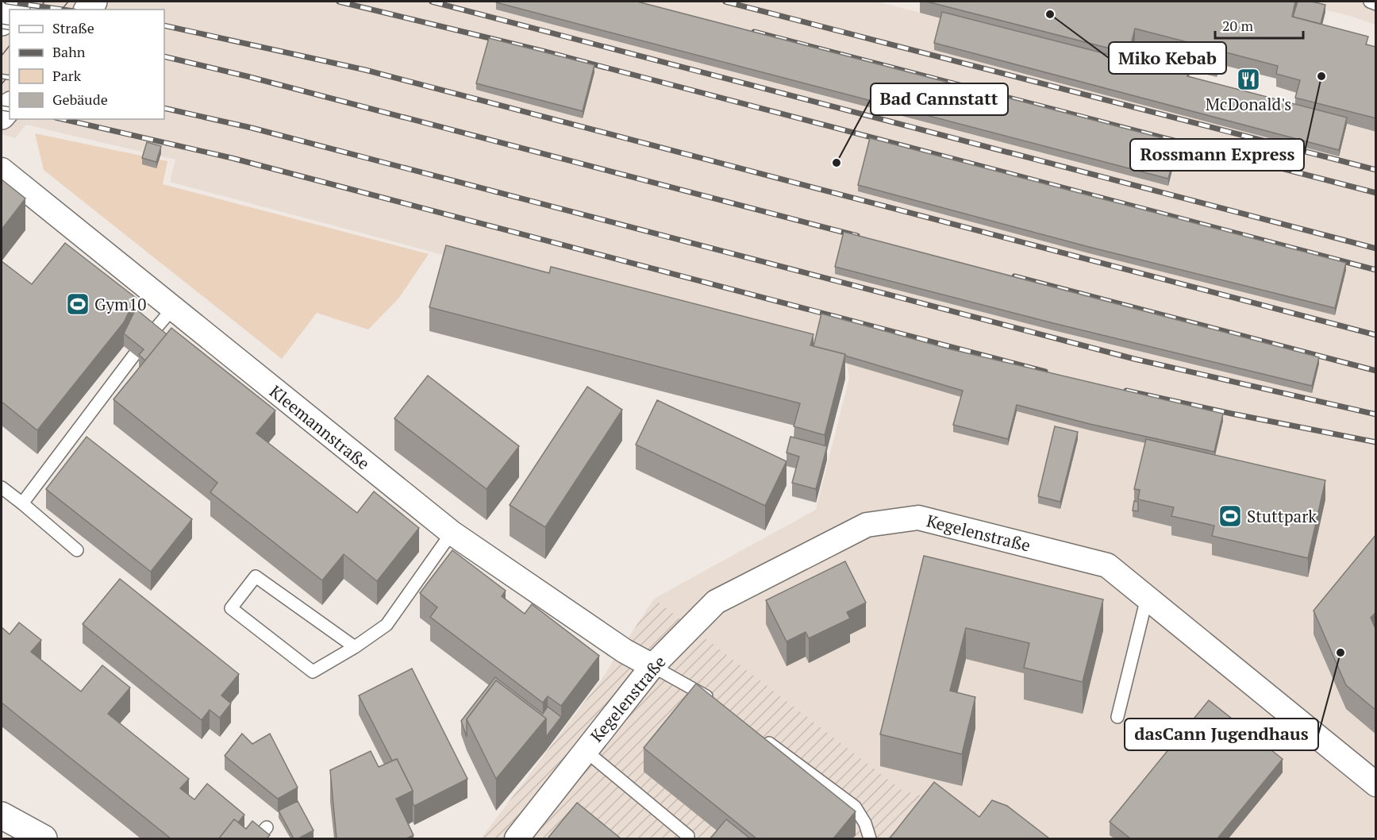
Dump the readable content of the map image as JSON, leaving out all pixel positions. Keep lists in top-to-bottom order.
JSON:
{
  "streets": {
    "street": ["Kleemannstraße", "Kegelenstraße"]
  },
  "crossings": [
    ["Kleemannstraße", "Kegelenstraße"]
  ],
  "places": {
    "other": [
      "Miko Kebab",
      "Rossmann Express",
      "Bad Cannstatt",
      "dasCann Jugendhaus"
    ],
    "restaurant": ["McDonald's"],
    "sports": ["Gym10", "Stuttpark"]
  },
  "legend": [
    "Straße",
    "Bahn",
    "Park",
    "Gebäude"
  ],
  "scale_bar": "20 m"
}
